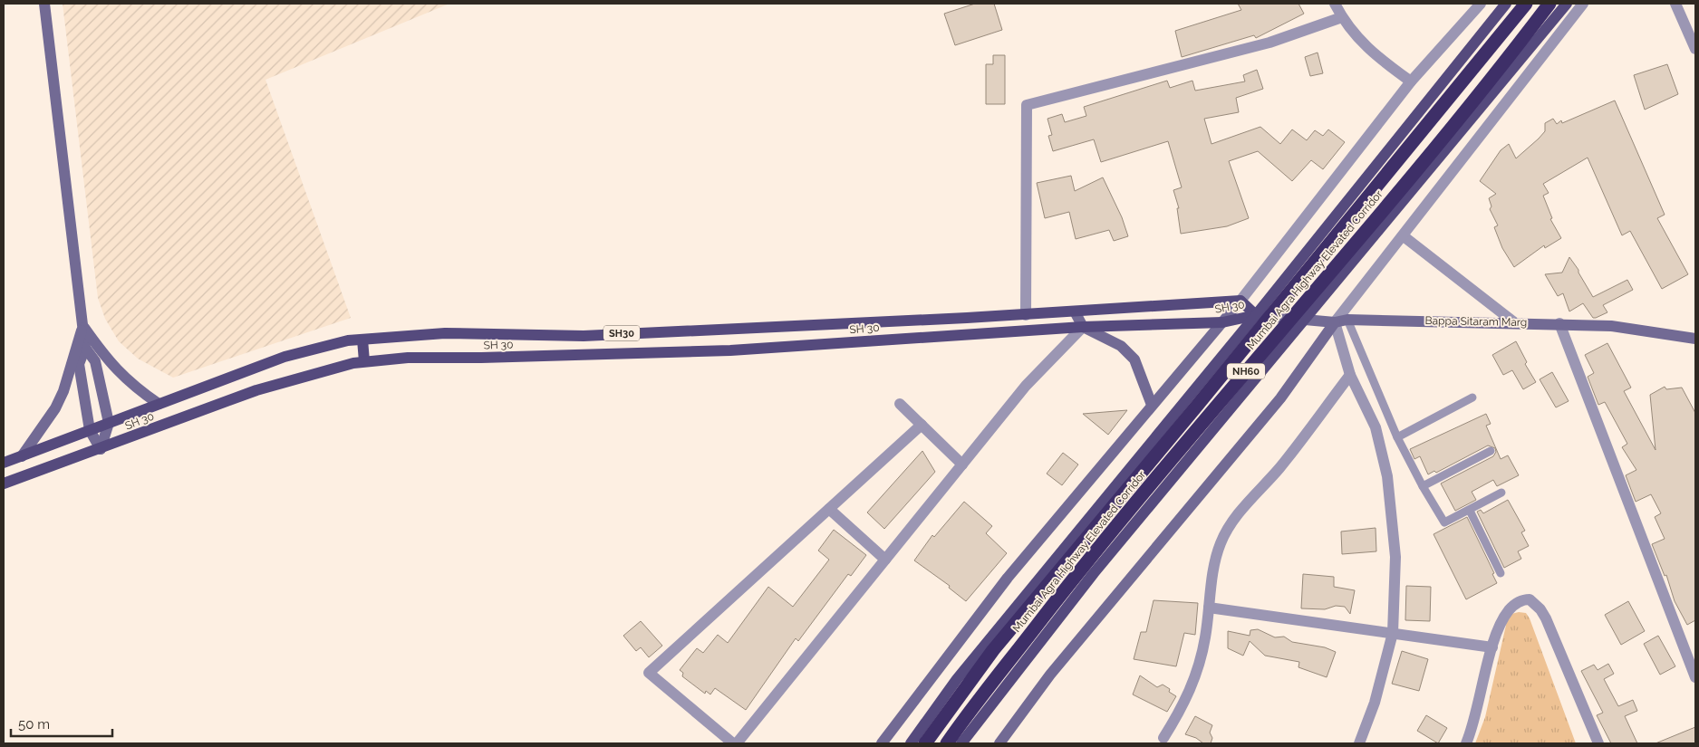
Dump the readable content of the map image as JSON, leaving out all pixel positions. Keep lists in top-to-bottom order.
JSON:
{
  "streets": {
    "highway": ["Mumbai Agra Highway Elevated Corridor", "NH60"],
    "main road": ["SH 30", "SH30"],
    "street": ["Bappa Sitaram Marg"]
  },
  "crossings": [
    ["SH 30", "Bappa Sitaram Marg"]
  ],
  "scale_bar": "50 m"
}
